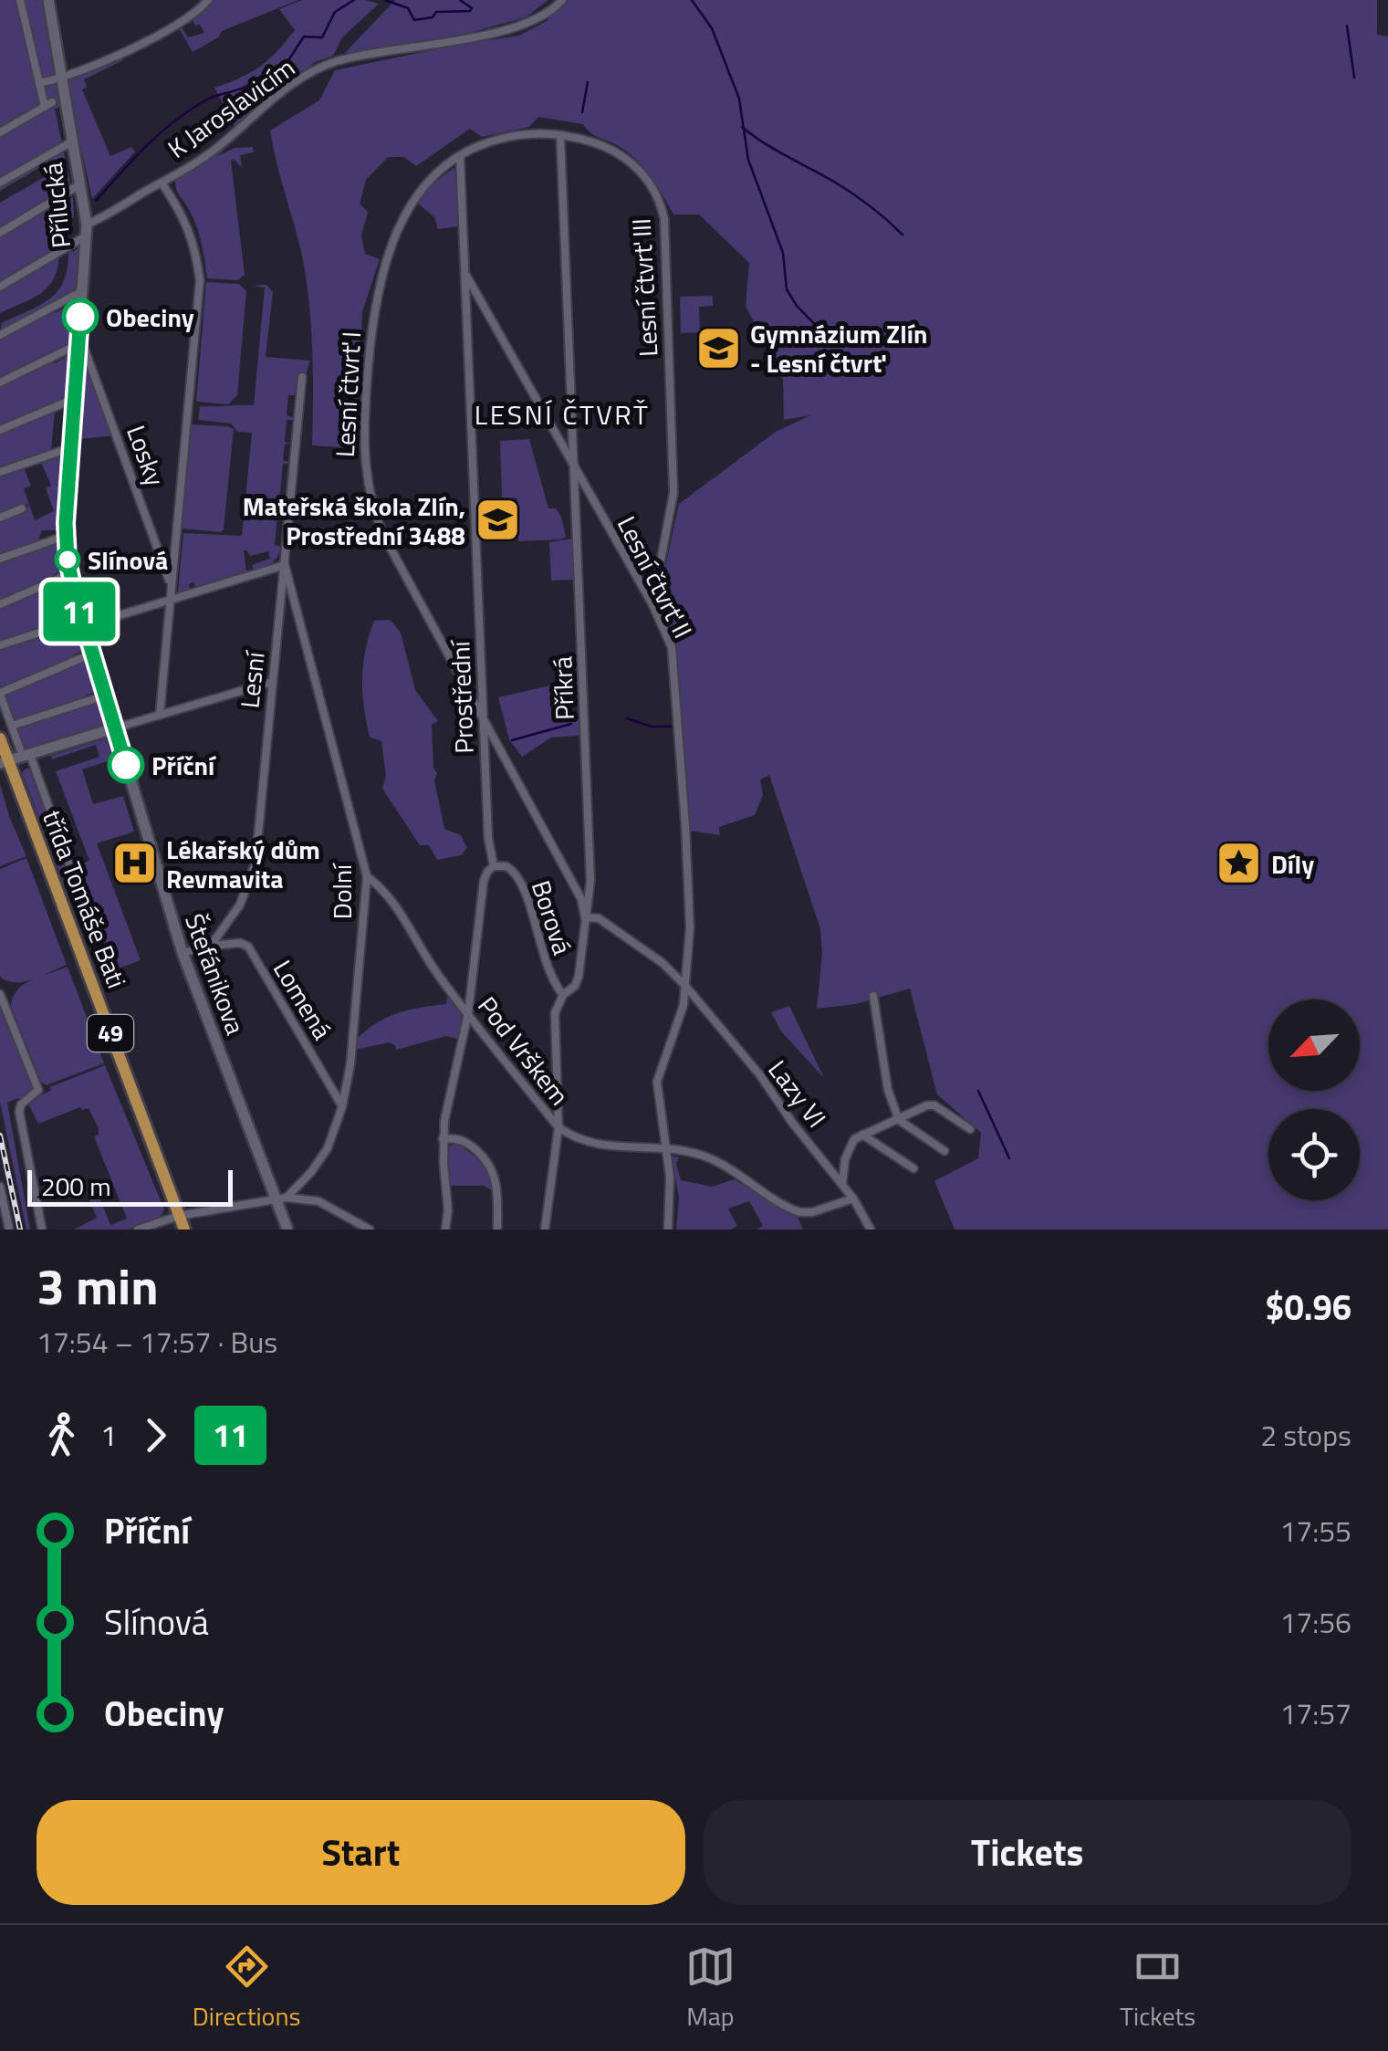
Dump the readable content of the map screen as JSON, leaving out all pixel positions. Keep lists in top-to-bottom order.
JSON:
{
  "streets": {
    "main road": ["třída Tomáše Bati", "49"],
    "street": [
      "K Jaroslavicím",
      "Přílucká",
      "Lesní čtvrť III",
      "Lesní čtvrť I",
      "Losky",
      "Lesní čtvrť II",
      "Lesní",
      "Příkrá",
      "Prostřední",
      "Dolní",
      "Borová",
      "Štefánikova",
      "Lomená",
      "Pod Vrškem",
      "Lazy VI"
    ]
  },
  "crossings": [
    ["K Jaroslavicím", "Přílucká"],
    ["Přílucká", "Losky"],
    ["Přílucká", "Štefánikova"],
    ["Lesní čtvrť III", "Lesní čtvrť I"],
    ["Lesní čtvrť III", "Lesní čtvrť II"],
    ["Lesní čtvrť III", "Příkrá"],
    ["Lesní čtvrť I", "Příkrá"],
    ["Lesní čtvrť I", "Prostřední"],
    ["Lesní čtvrť II", "Příkrá"],
    ["Lesní čtvrť II", "Prostřední"],
    ["Lesní čtvrť II", "Pod Vrškem"],
    ["Lesní čtvrť II", "Lazy VI"],
    ["Lesní", "Dolní"],
    ["Lesní", "Lomená"],
    ["Příkrá", "Borová"],
    ["Příkrá", "Pod Vrškem"],
    ["Prostřední", "Borová"],
    ["Prostřední", "Pod Vrškem"],
    ["Dolní", "Štefánikova"],
    ["Dolní", "Lomená"],
    ["Dolní", "Pod Vrškem"],
    ["Pod Vrškem", "Lazy VI"]
  ],
  "districts": ["LESNÍ ČTVRŤ"],
  "places": {
    "other": ["Obeciny", "Slínová", "Příční"],
    "school or university": ["Gymnázium Zlín - Lesní čtvrť", "Mateřská škola Zlín, Prostřední 3488"],
    "hospital": ["Lékařský dům Revmavita"],
    "place": ["Díly"]
  },
  "lines": ["bus line 11"],
  "scale_bar": "200 m",
  "north": "bottom left",
  "page": {
    "on_map": "11",
    "scale": "200 m",
    "heading": ["3 min", "17:54 – 17:57 · Bus", "$0.96"],
    "legs": ["1", "11", "2 stops"],
    "list": [
      {
        "name": "Příční",
        "value": "17:55"
      },
      {
        "name": "Slínová",
        "value": "17:56"
      },
      {
        "name": "Obeciny",
        "value": "17:57"
      }
    ],
    "buttons": ["Start", "Tickets"],
    "tabs": ["Directions", "Map", "Tickets"]
  }
}
